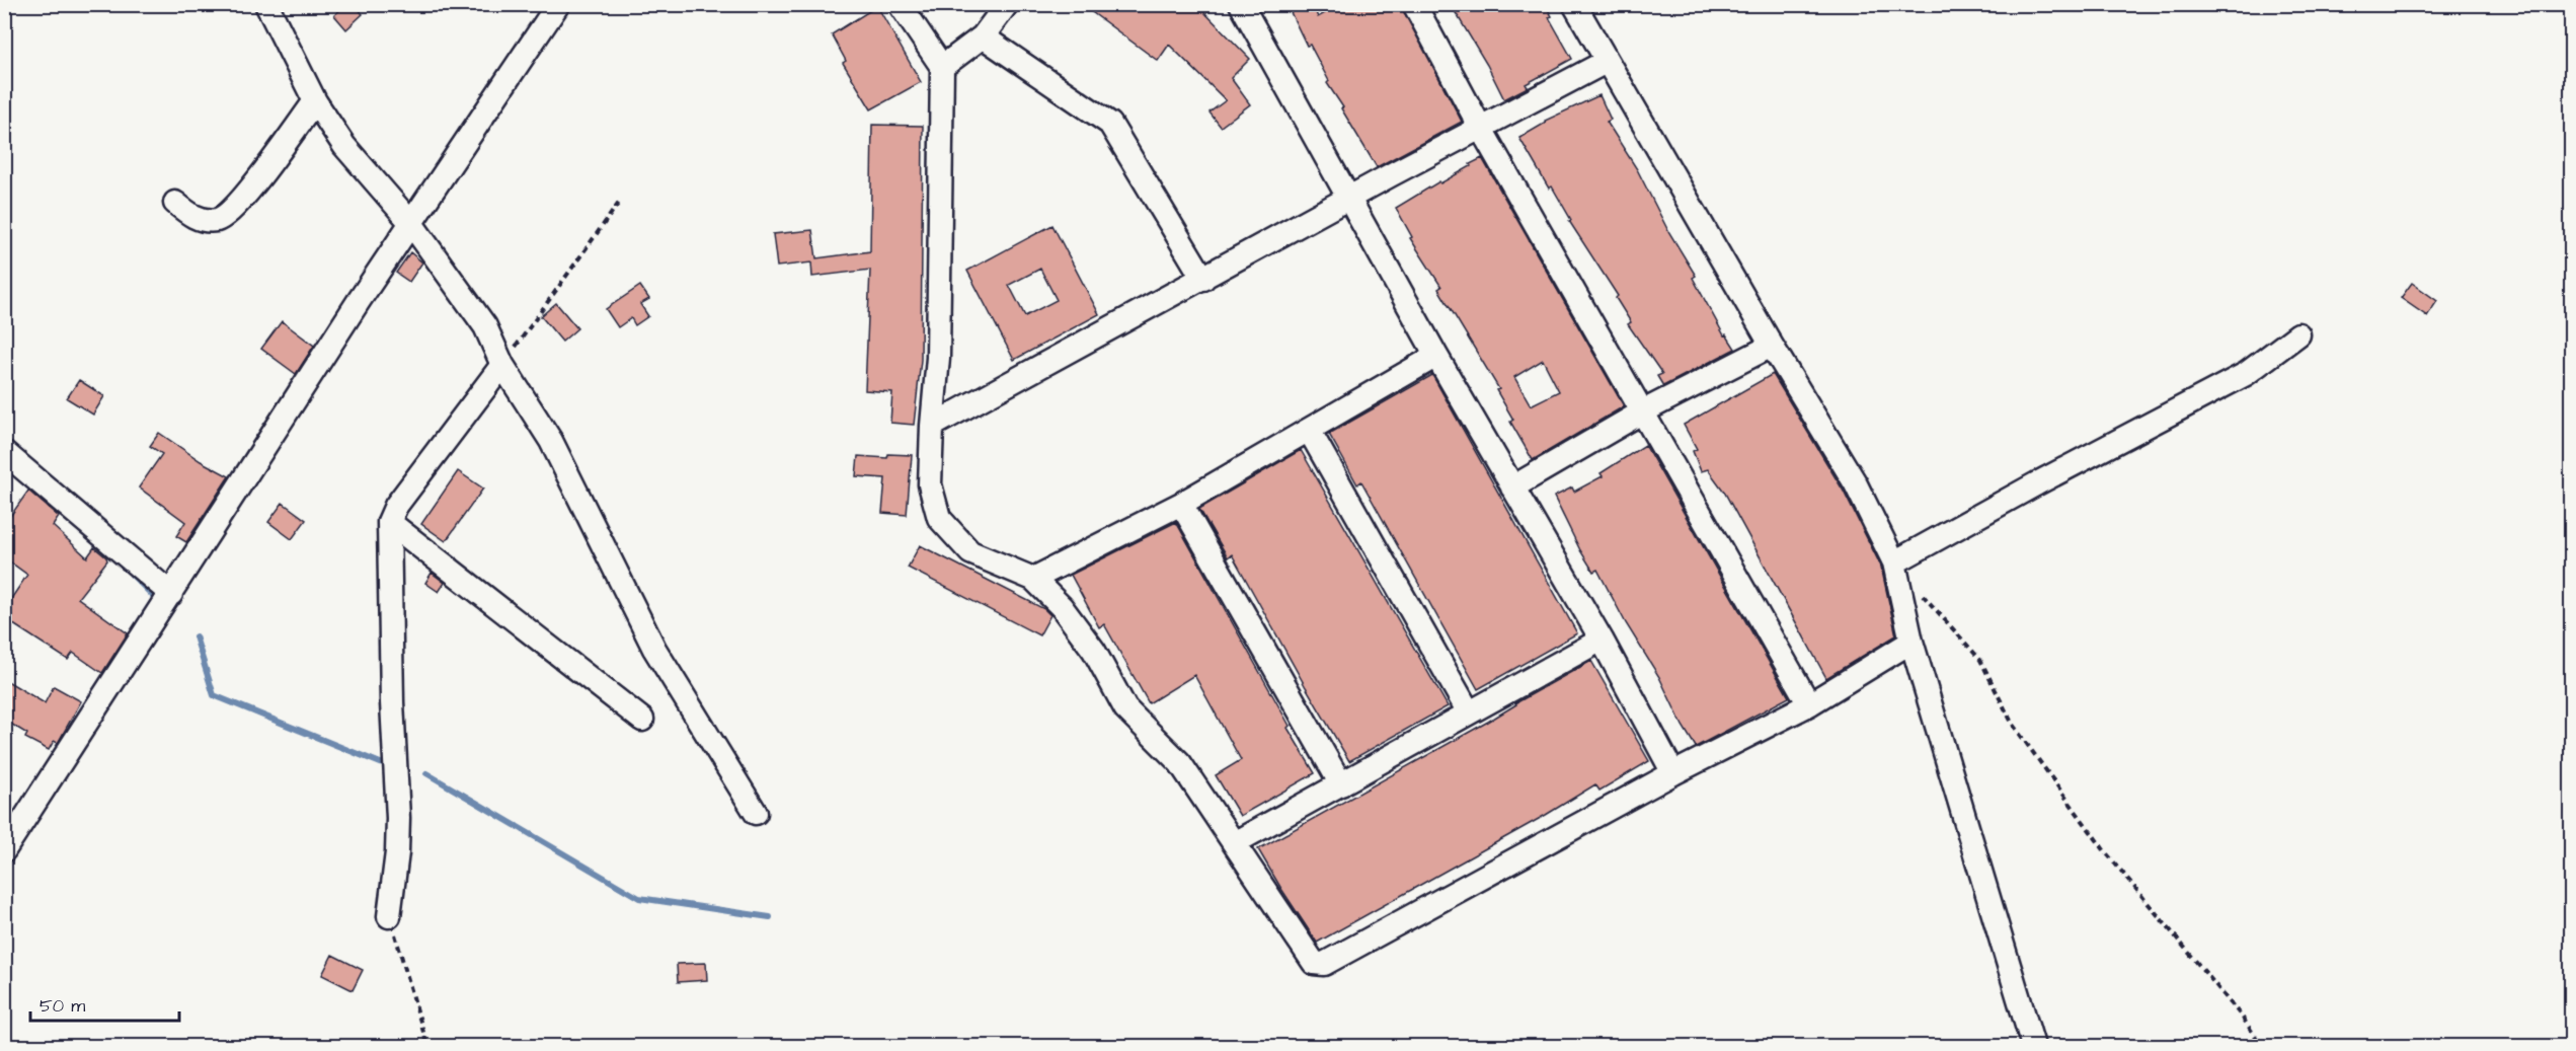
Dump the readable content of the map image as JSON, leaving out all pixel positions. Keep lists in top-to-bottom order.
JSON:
{
  "scale_bar": "50 m"
}
